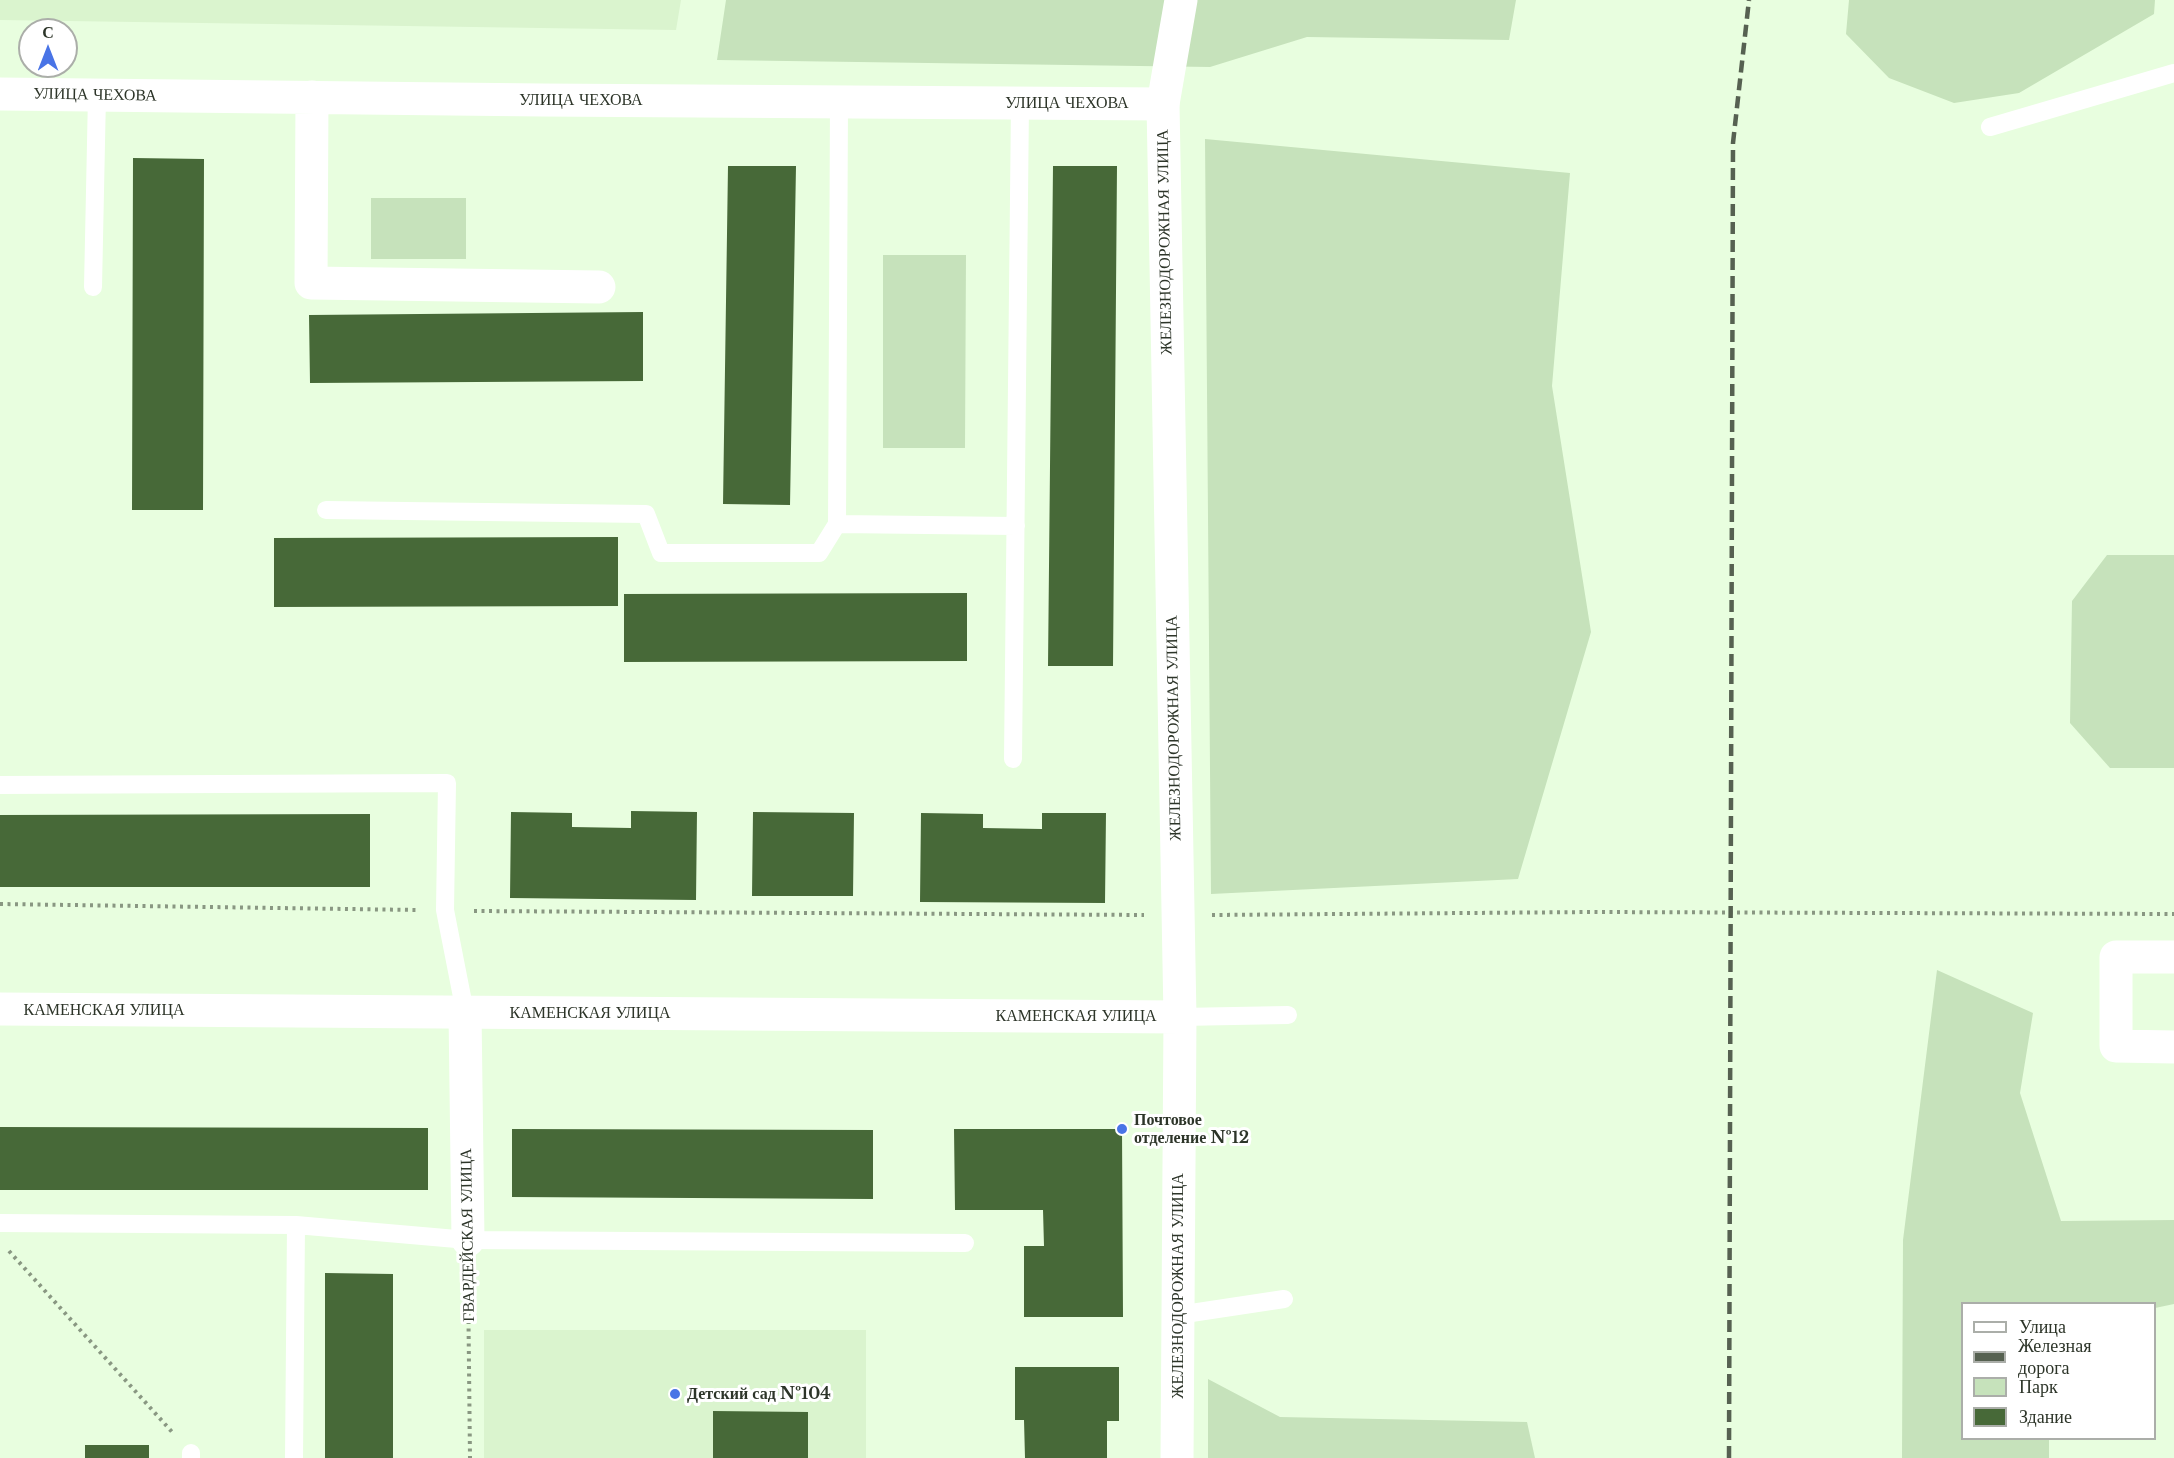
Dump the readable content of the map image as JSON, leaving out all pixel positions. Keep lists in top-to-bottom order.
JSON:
{
  "streets": {
    "street": [
      "УЛИЦА ЧЕХОВА",
      "ЖЕЛЕЗНОДОРОЖНАЯ УЛИЦА",
      "КАМЕНСКАЯ УЛИЦА",
      "ГВАРДЕЙСКАЯ УЛИЦА"
    ]
  },
  "crossings": [
    ["УЛИЦА ЧЕХОВА", "ЖЕЛЕЗНОДОРОЖНАЯ УЛИЦА"],
    ["ЖЕЛЕЗНОДОРОЖНАЯ УЛИЦА", "КАМЕНСКАЯ УЛИЦА"],
    ["КАМЕНСКАЯ УЛИЦА", "ГВАРДЕЙСКАЯ УЛИЦА"]
  ],
  "places": ["Почтовое отделение №12", "Детский сад №104"],
  "legend": [
    "Улица",
    "Железная дорога",
    "Парк",
    "Здание"
  ],
  "north": "top"
}
